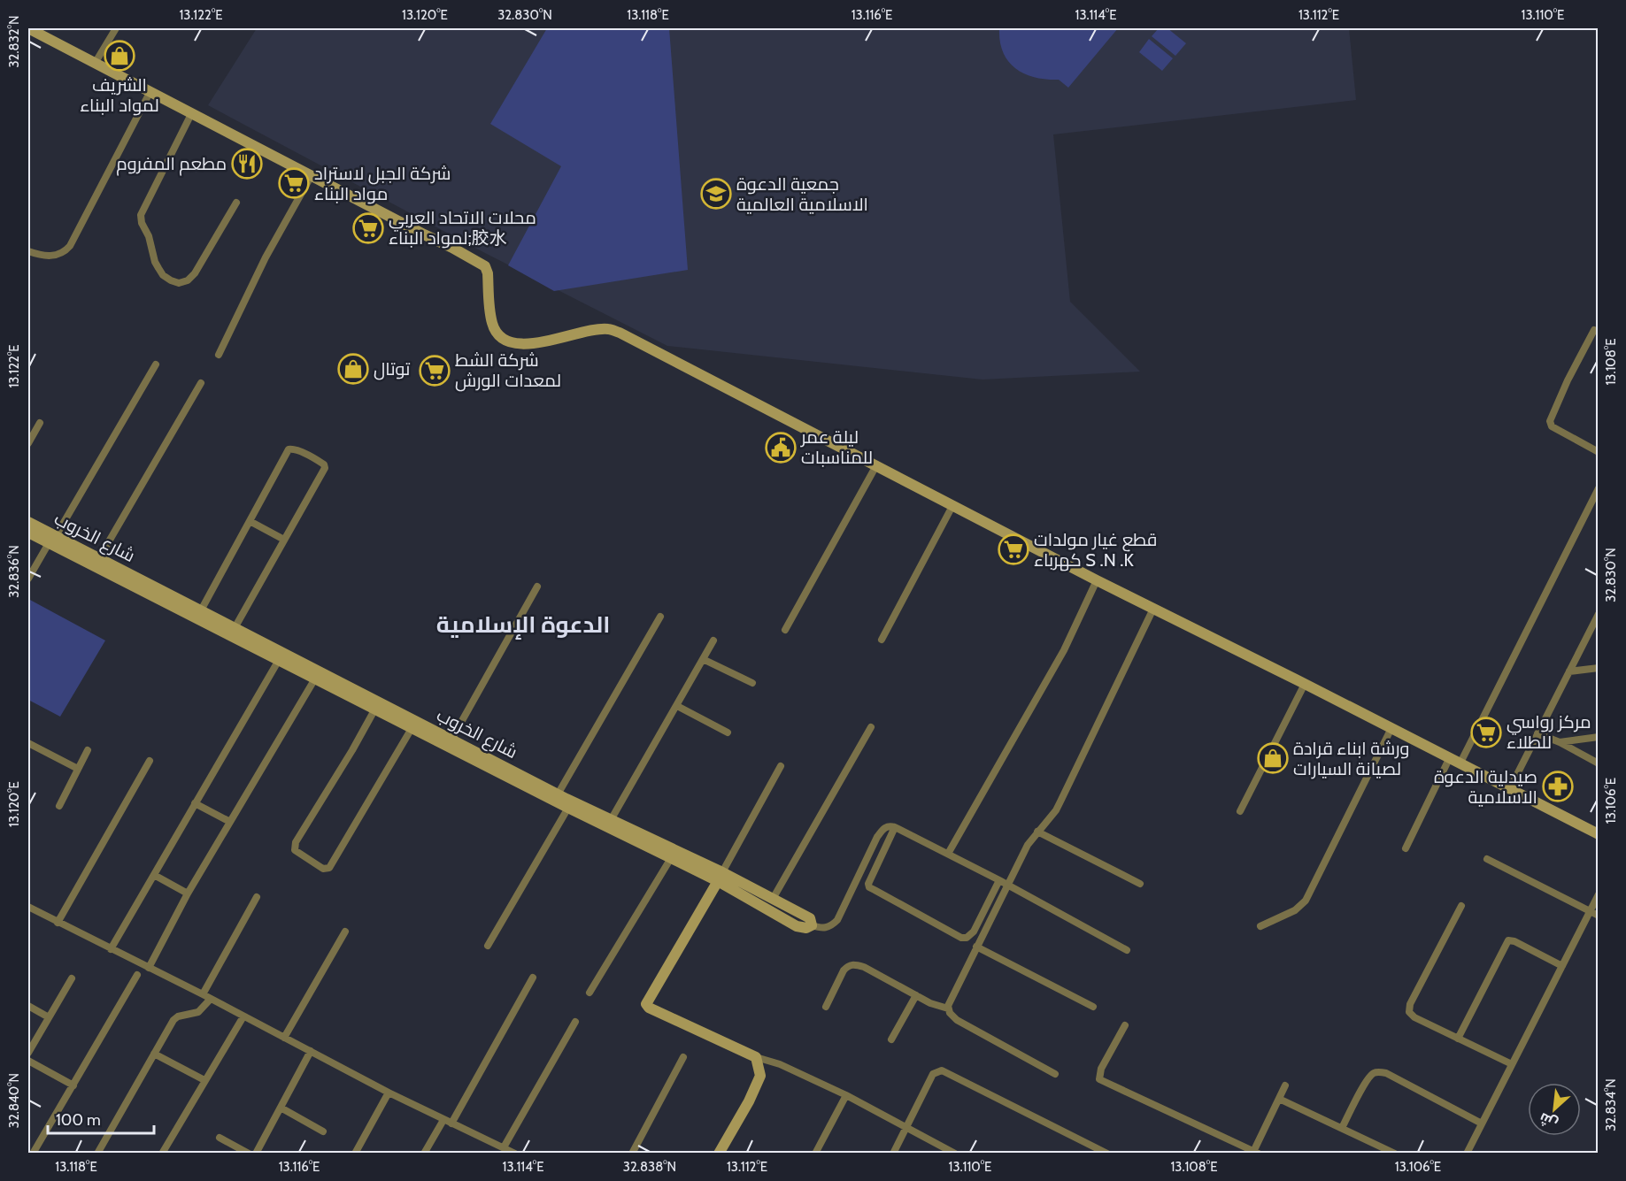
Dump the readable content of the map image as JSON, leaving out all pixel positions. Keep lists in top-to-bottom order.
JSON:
{
  "streets": {
    "main road": ["شارع الخروب"]
  },
  "districts": ["الدعوة الإسلامية"],
  "places": {
    "shop": ["الشريف لمواد البناء", "توتال", "ورشة ابناء قرادة لصيانة السيارات"],
    "restaurant": ["مطعم المفروم"],
    "supermarket": [
      "شركة الجبل لاستراد مواد البناء",
      "محلات الاتحاد العربي لمواد البناء;胶水",
      "شركة الشط لمعدات الورش",
      "قطع غيار مولدات كهرباء S .N .K",
      "مركز رواسي للطلاء"
    ],
    "school or university": ["جمعية الدعوة الاسلامية العالمية"],
    "public building": ["ليلة عمر للمناسبات"],
    "pharmacy": ["صيدلية الدعوة الاسلامية"]
  },
  "scale_bar": "100 m",
  "north": "bottom left",
  "coordinates": [
    "13.122°E",
    "13.120°E",
    "32.830°N",
    "13.118°E",
    "13.116°E",
    "13.114°E",
    "13.112°E",
    "13.110°E",
    "32.832°N",
    "13.108°E",
    "32.836°N",
    "13.106°E",
    "32.840°N",
    "32.834°N",
    "32.838°N"
  ]
}
